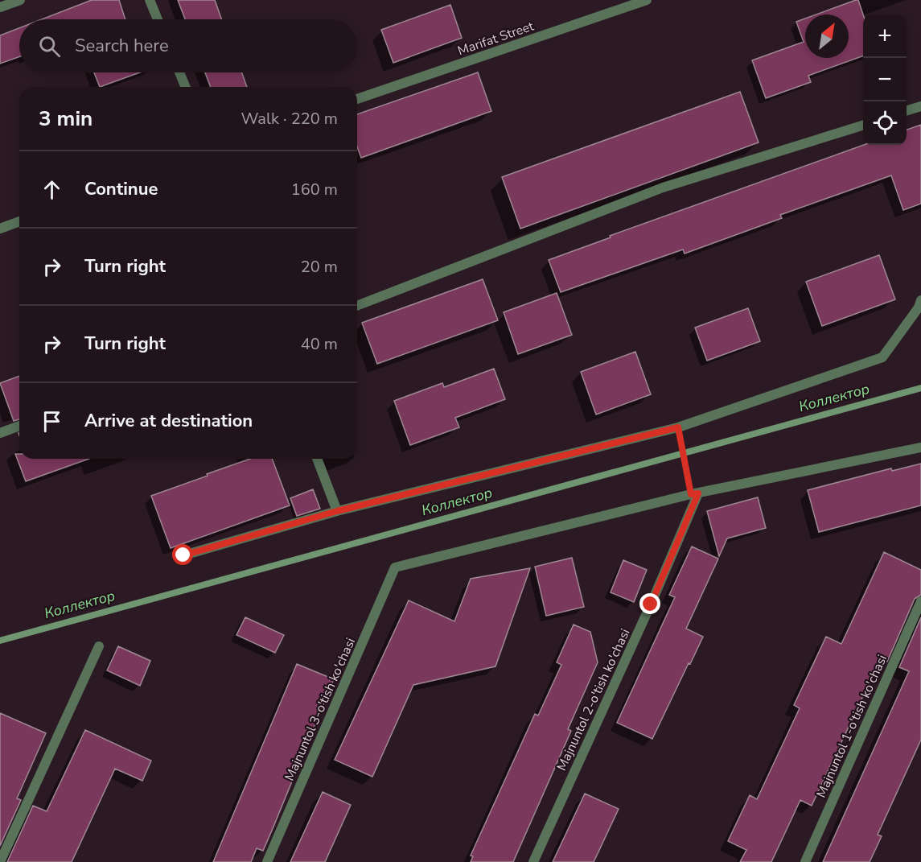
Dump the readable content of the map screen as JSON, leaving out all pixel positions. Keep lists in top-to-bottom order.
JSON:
{
  "streets": {
    "street": [
      "Marifat Street",
      "Majnuntol 2-o'tish ko'chasi",
      "Majnuntol 3-o'tish ko'chasi",
      "Majnuntol 1-o'tish ko'chasi"
    ]
  },
  "crossings": [
    ["Majnuntol 2-o'tish ko'chasi", "Majnuntol 3-o'tish ko'chasi"]
  ],
  "water": ["Коллектор"],
  "north": "top right",
  "page": {
    "map_buttons": ["+", "−"],
    "search": "Search here",
    "heading": ["3 min", "Walk · 220 m"],
    "list": [
      ["Continue", "160 m"],
      ["Turn right", "20 m"],
      ["Turn right", "40 m"],
      "Arrive at destination"
    ]
  }
}
